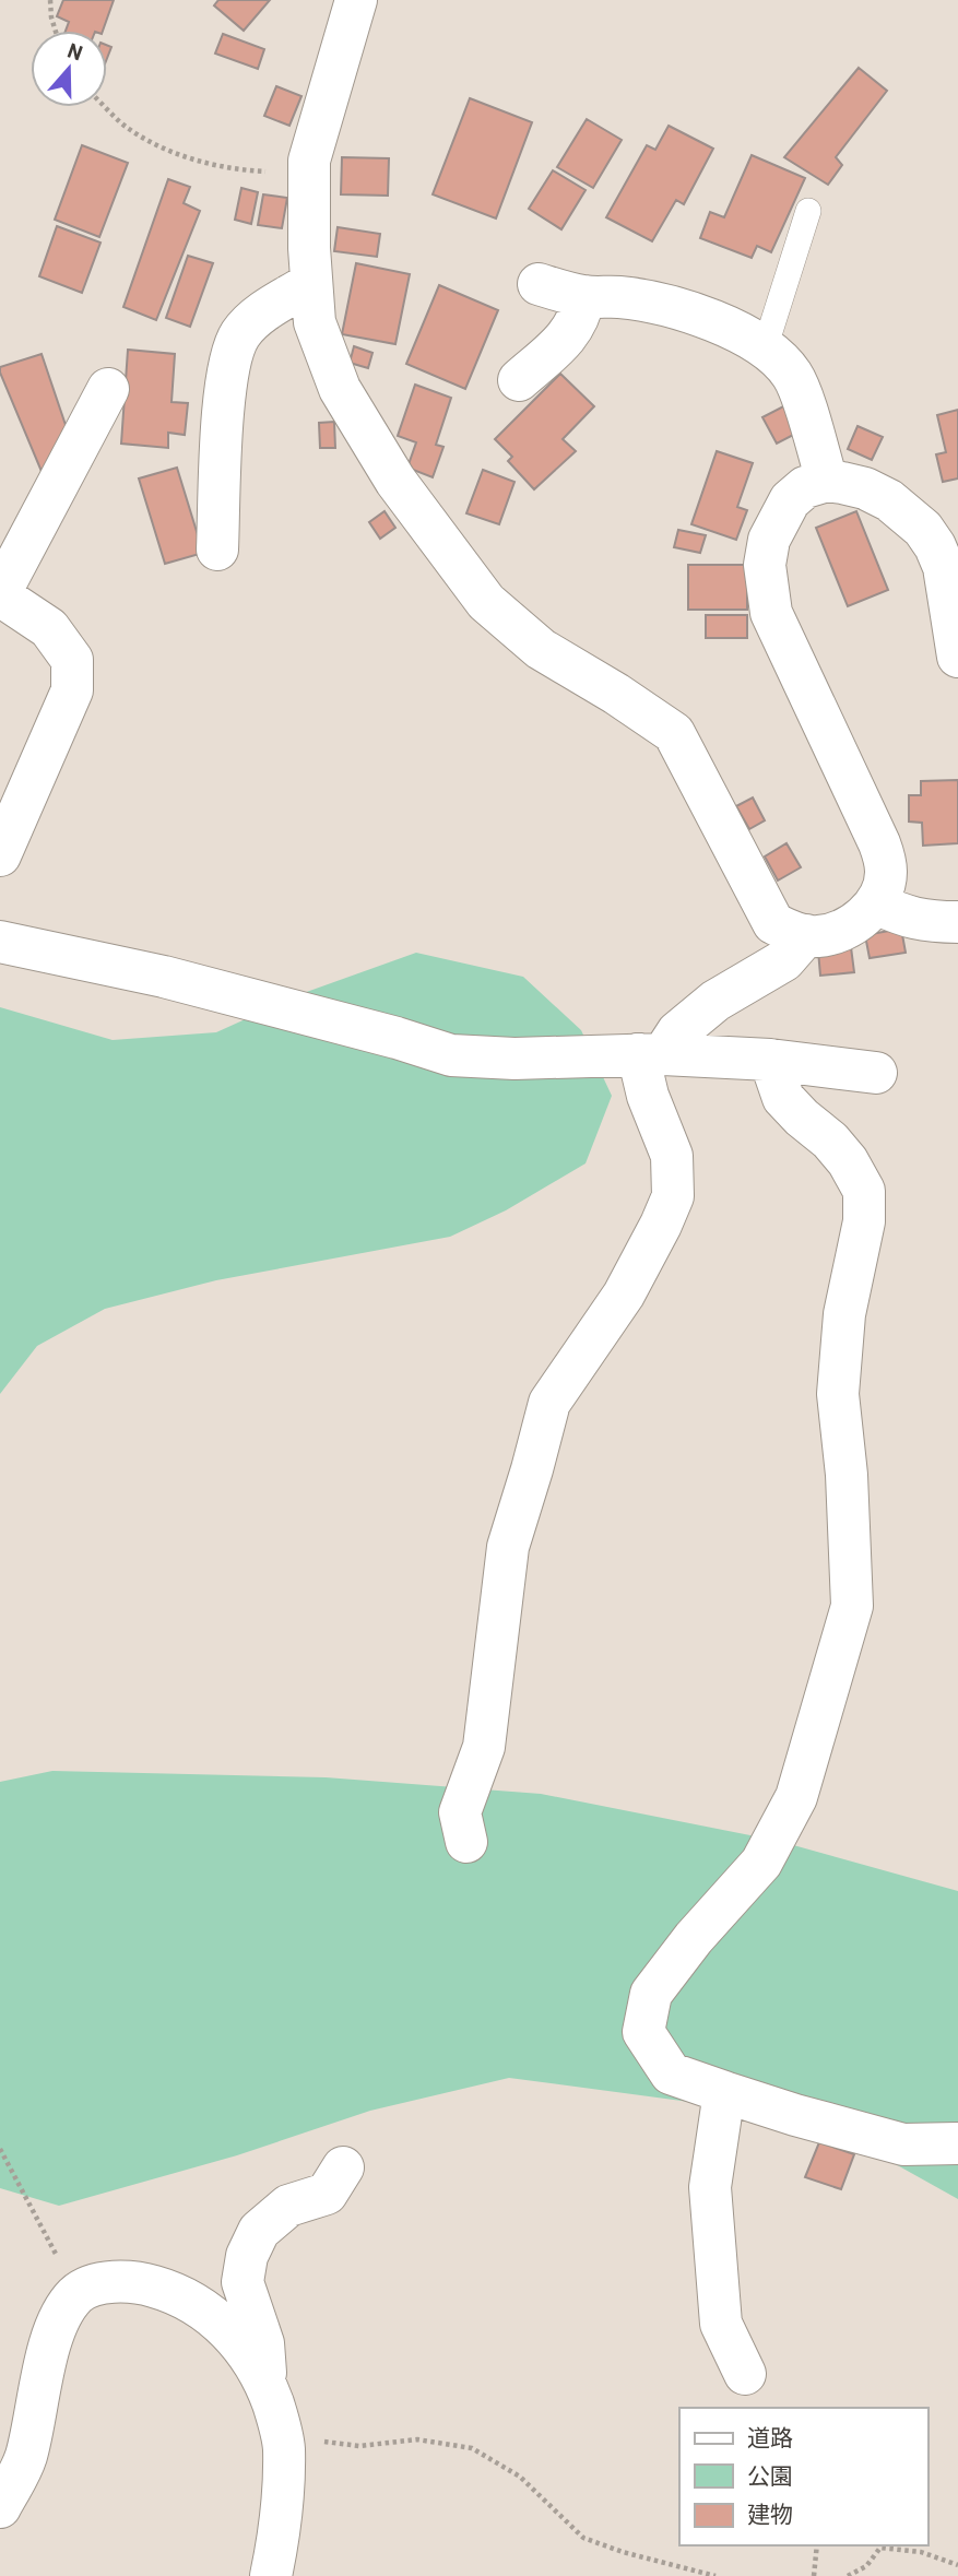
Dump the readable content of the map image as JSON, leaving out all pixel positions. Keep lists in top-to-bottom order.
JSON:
{
  "legend": ["道路", "公園", "建物"],
  "north": "top"
}
